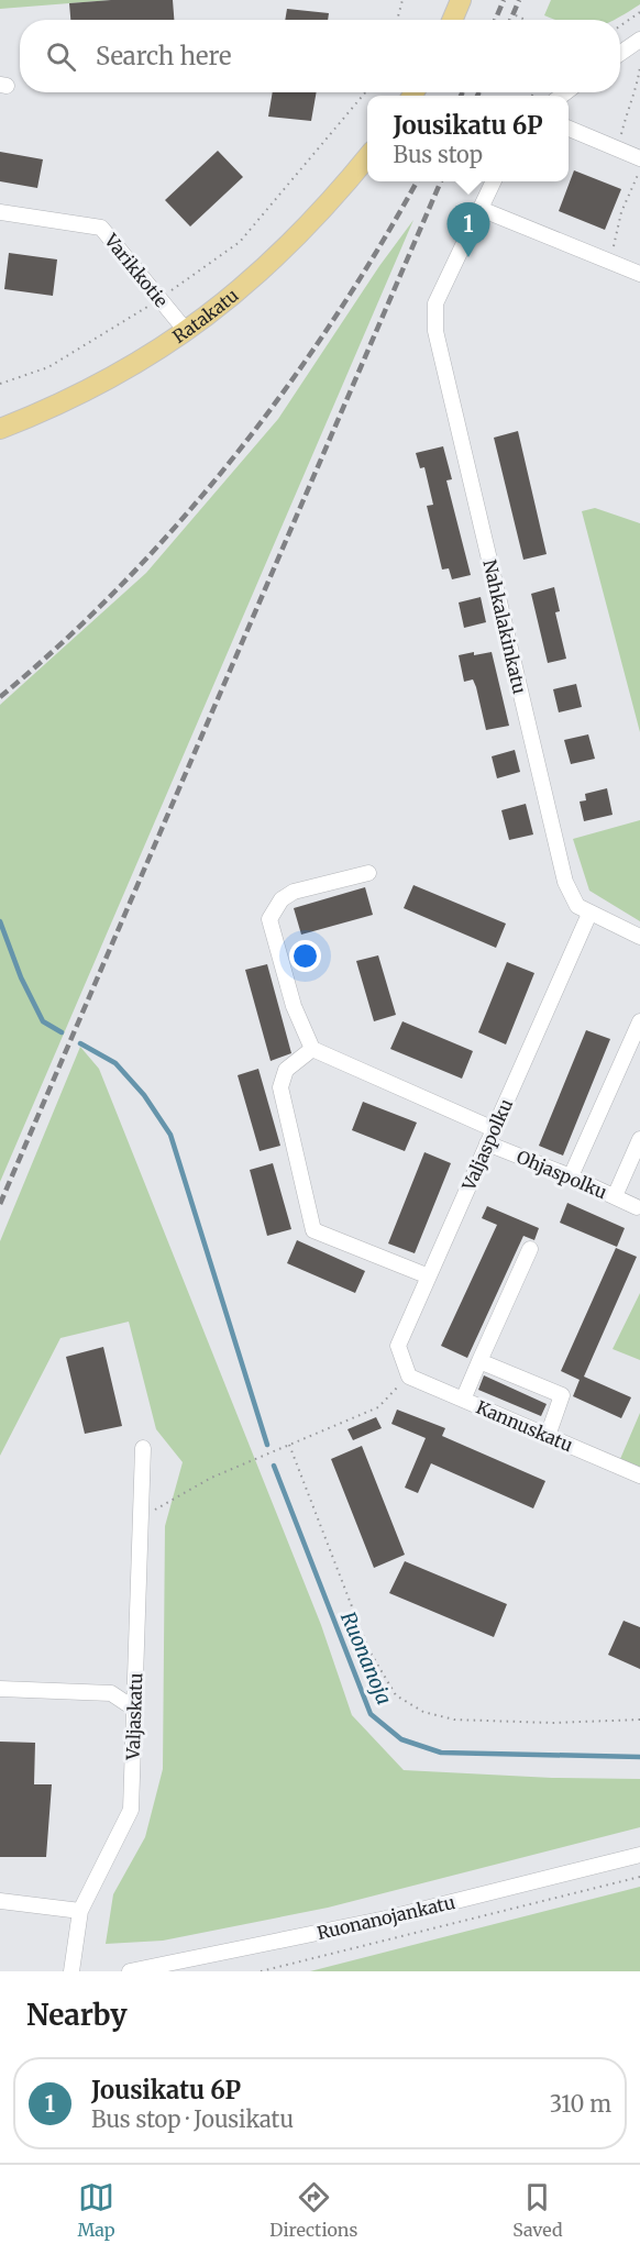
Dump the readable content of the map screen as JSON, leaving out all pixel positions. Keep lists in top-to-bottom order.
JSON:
{
  "streets": {
    "main road": ["Ratakatu"],
    "street": [
      "Varikkotie",
      "Nahkalakinkatu",
      "Valjaspolku",
      "Ohjaspolku",
      "Kannuskatu",
      "Valjaskatu",
      "Ruonanojankatu"
    ]
  },
  "crossings": [
    ["Varikkotie", "Ratakatu"],
    ["Nahkalakinkatu", "Valjaspolku"],
    ["Valjaspolku", "Ohjaspolku"],
    ["Valjaspolku", "Kannuskatu"]
  ],
  "water": ["Ruonanoja"],
  "page": {
    "search": "Search here",
    "popup": ["Jousikatu 6P", "Bus stop"],
    "pins": "1",
    "heading": "Nearby",
    "list": [
      {
        "mark": "1",
        "name": "Jousikatu 6P",
        "note": "Bus stop · Jousikatu",
        "value": "310 m"
      }
    ],
    "nav": ["Map", "Directions", "Saved"]
  }
}
